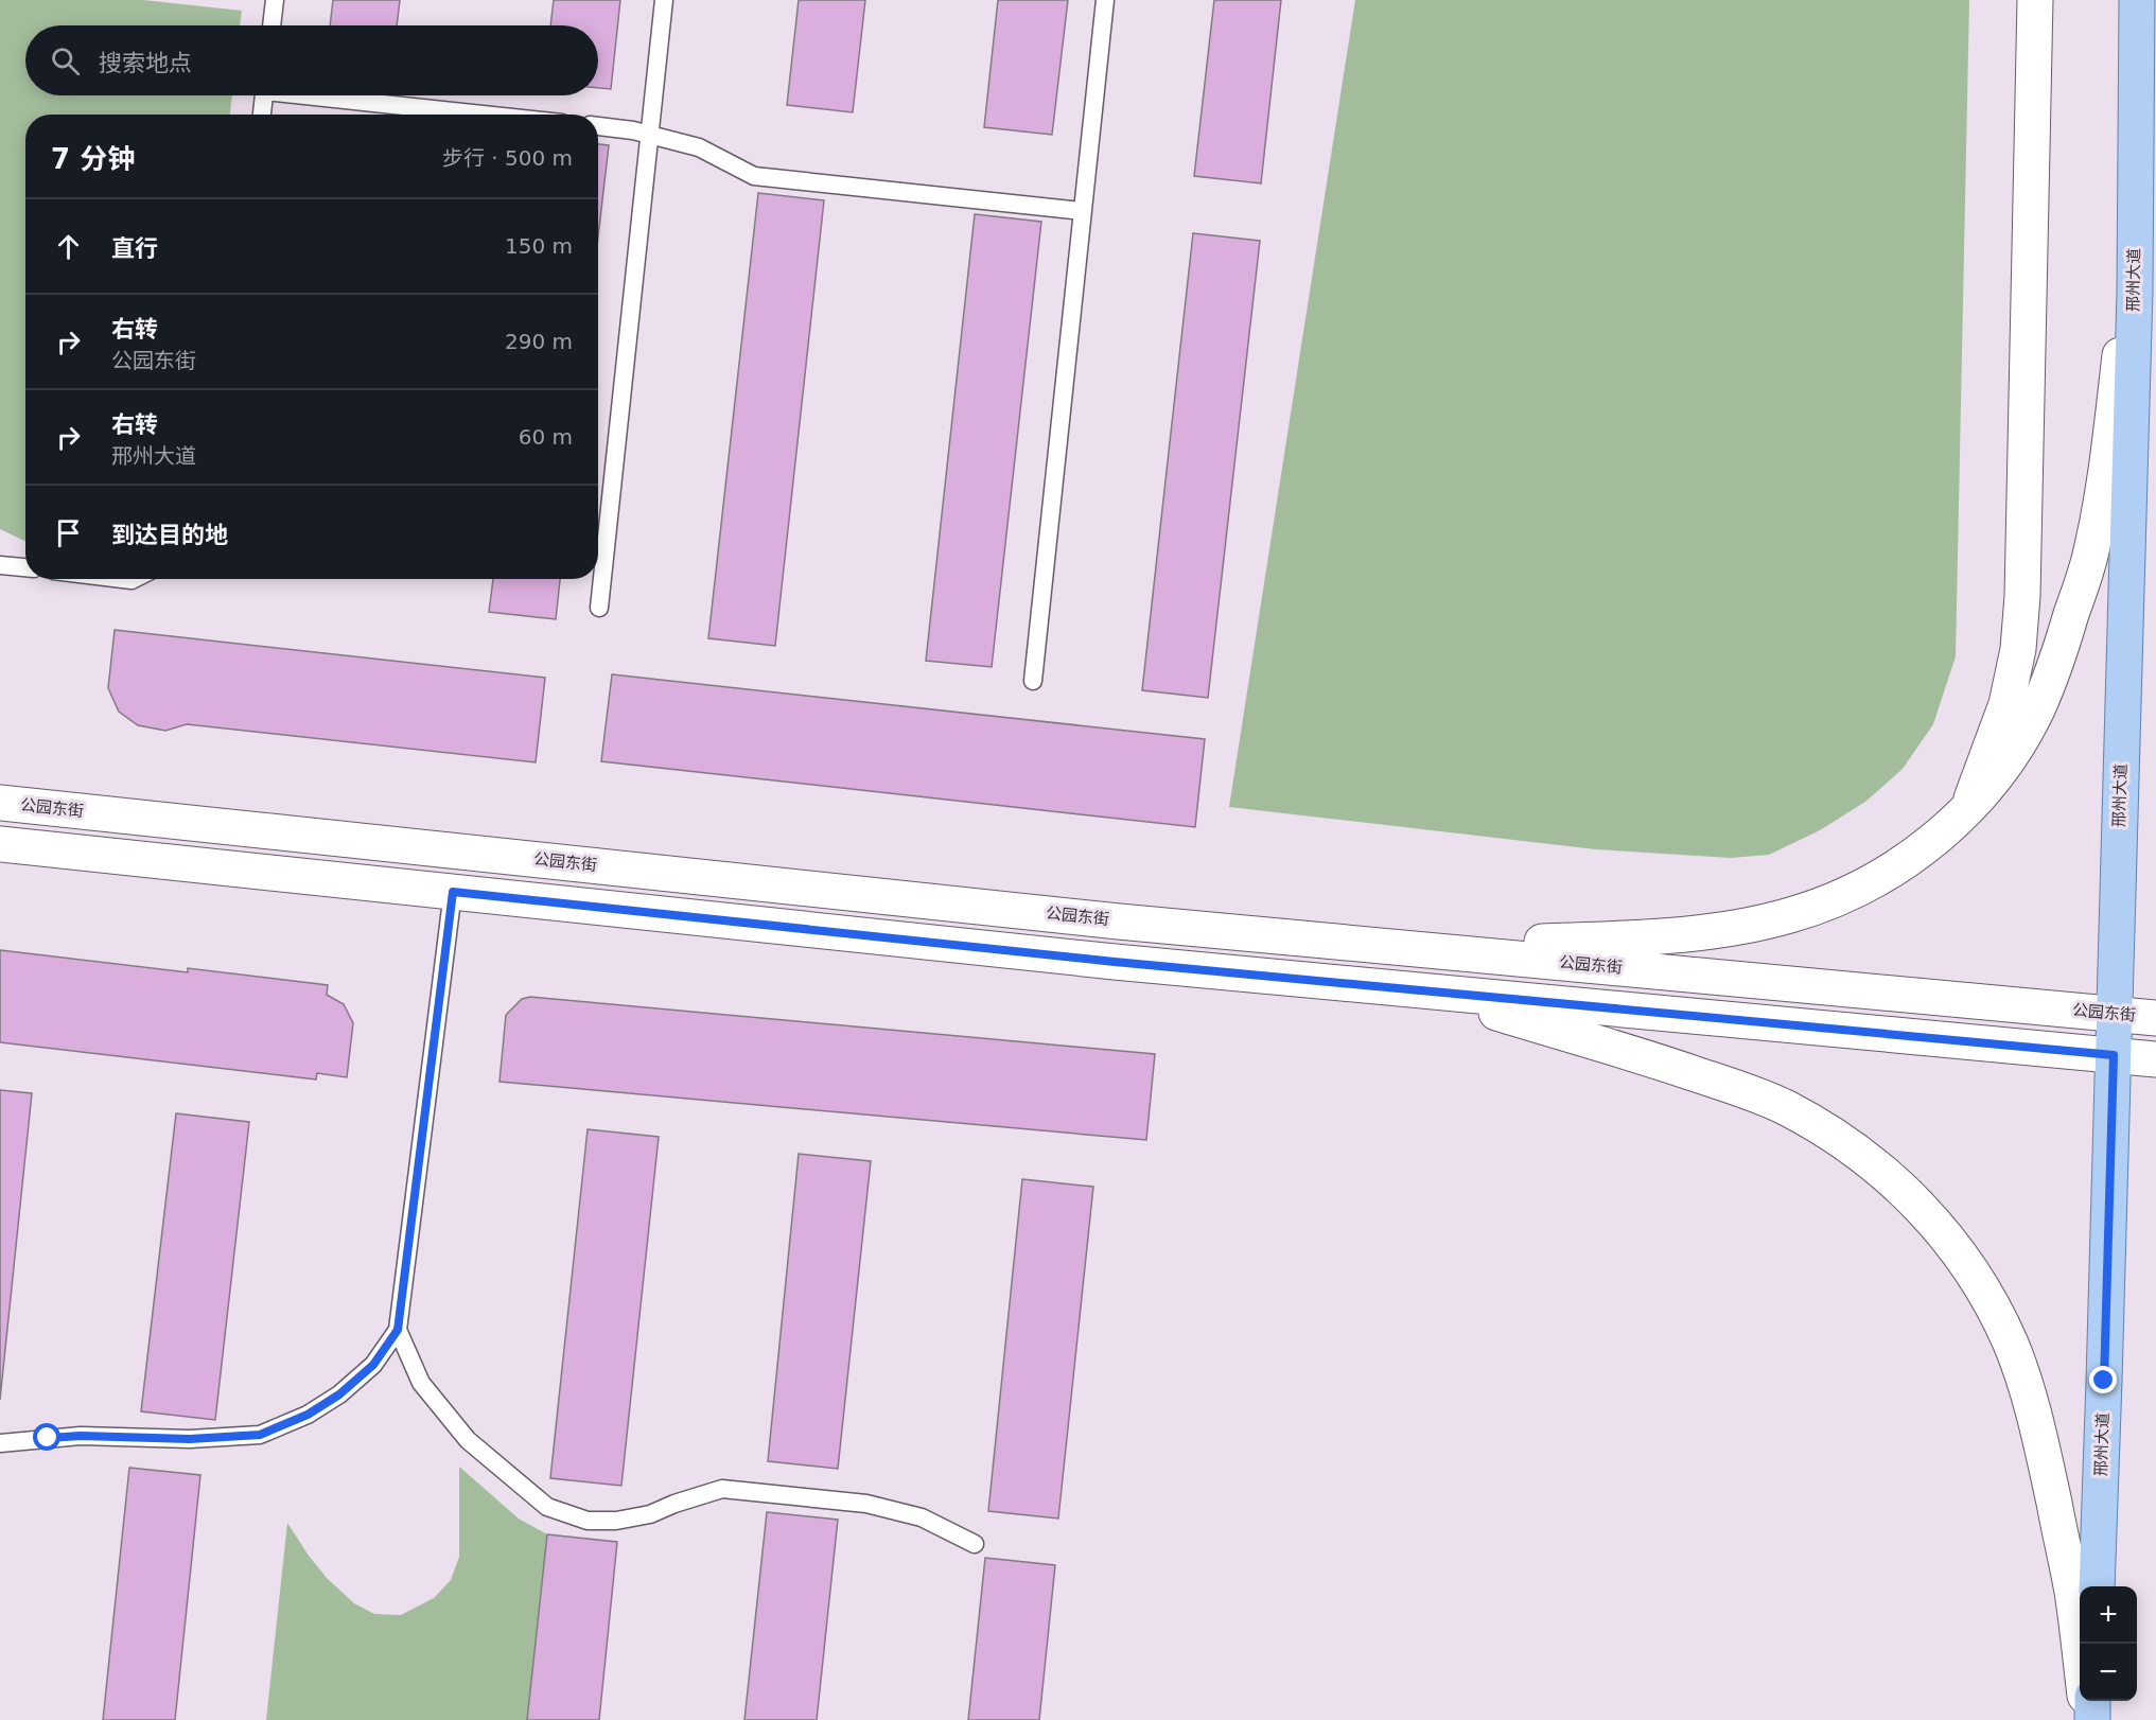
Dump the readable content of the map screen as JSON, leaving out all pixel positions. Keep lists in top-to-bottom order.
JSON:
{
  "streets": {
    "main road": ["邢州大道"],
    "street": ["公园东街"]
  },
  "crossings": [
    ["邢州大道", "公园东街"]
  ],
  "page": {
    "search": "搜索地点",
    "heading": ["7 分钟", "步行 · 500 m"],
    "list": [
      ["直行", "150 m"],
      ["右转", "公园东街", "290 m"],
      ["右转", "邢州大道", "60 m"],
      "到达目的地"
    ],
    "map_buttons": ["+", "−"]
  }
}
